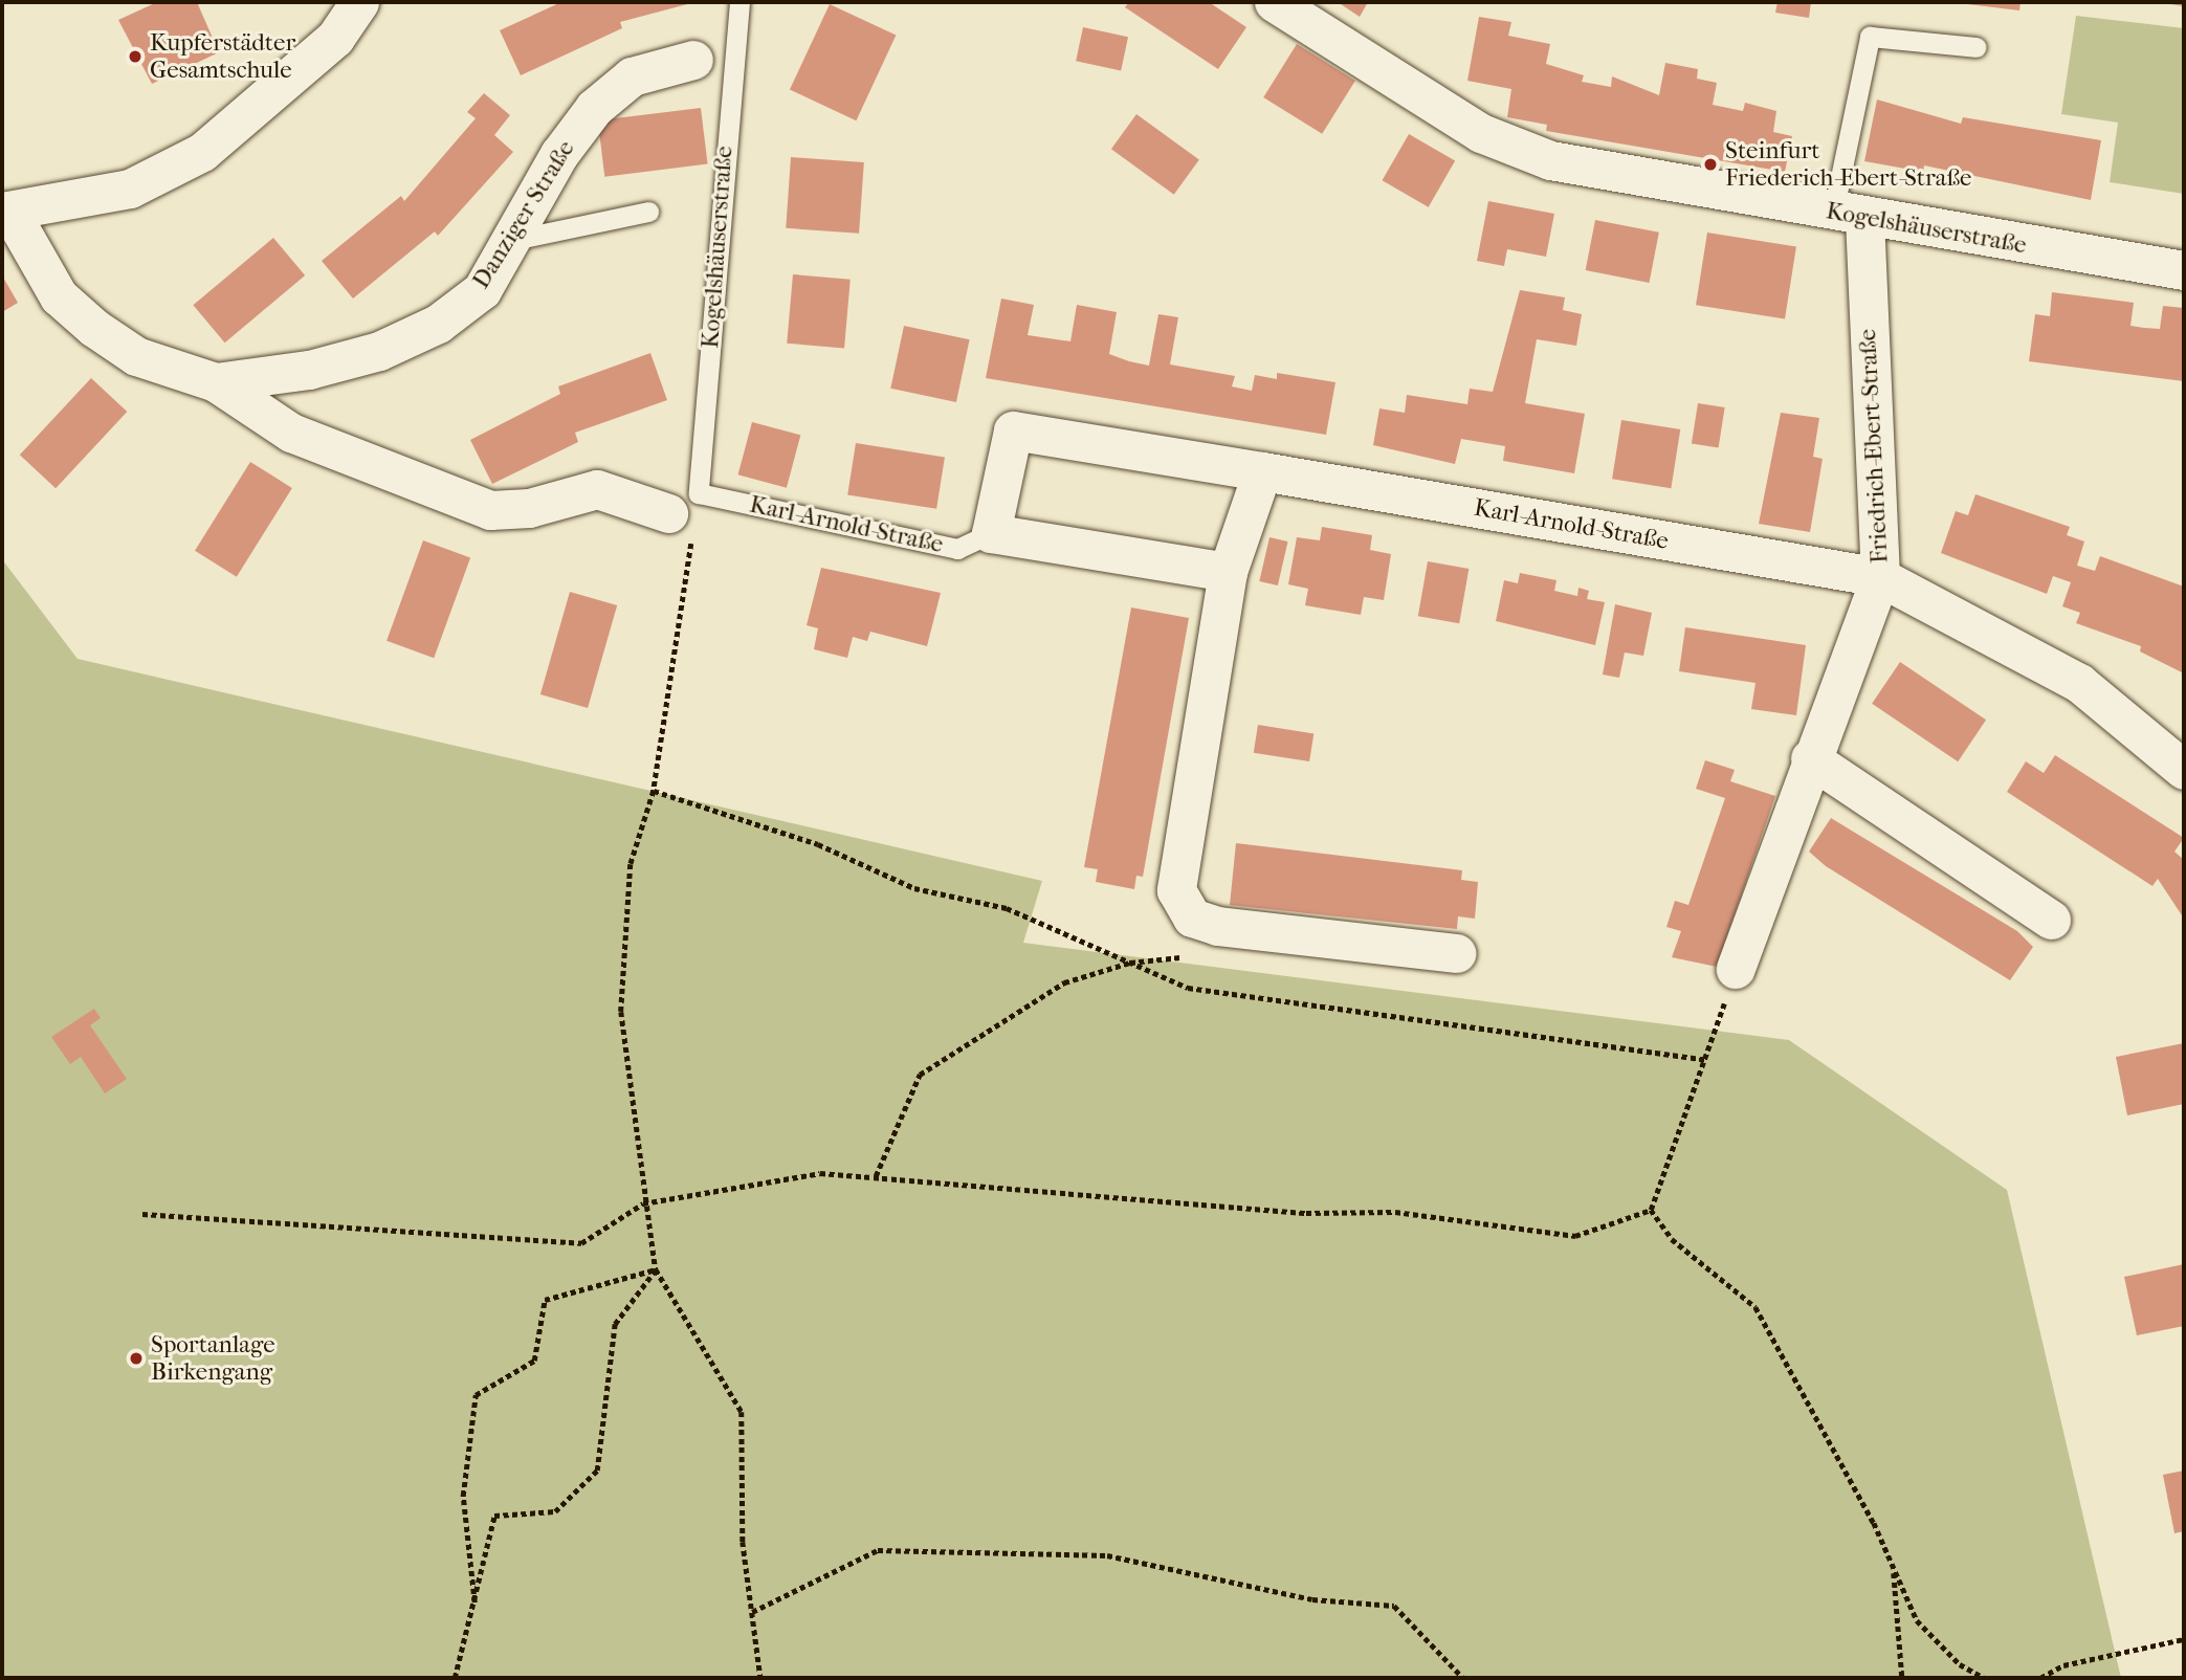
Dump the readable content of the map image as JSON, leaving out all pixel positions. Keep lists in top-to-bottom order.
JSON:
{
  "streets": {
    "street": [
      "Danziger Straße",
      "Kogelshäuserstraße",
      "Friedrich-Ebert-Straße",
      "Karl-Arnold-Straße"
    ]
  },
  "crossings": [
    ["Danziger Straße", "Kogelshäuserstraße"],
    ["Danziger Straße", "Karl-Arnold-Straße"],
    ["Kogelshäuserstraße", "Friedrich-Ebert-Straße"],
    ["Kogelshäuserstraße", "Karl-Arnold-Straße"],
    ["Friedrich-Ebert-Straße", "Karl-Arnold-Straße"]
  ],
  "places": ["Kupferstädter Gesamtschule", "Steinfurt Friederich-Ebert-Straße", "Sportanlage Birkengang"]
}
